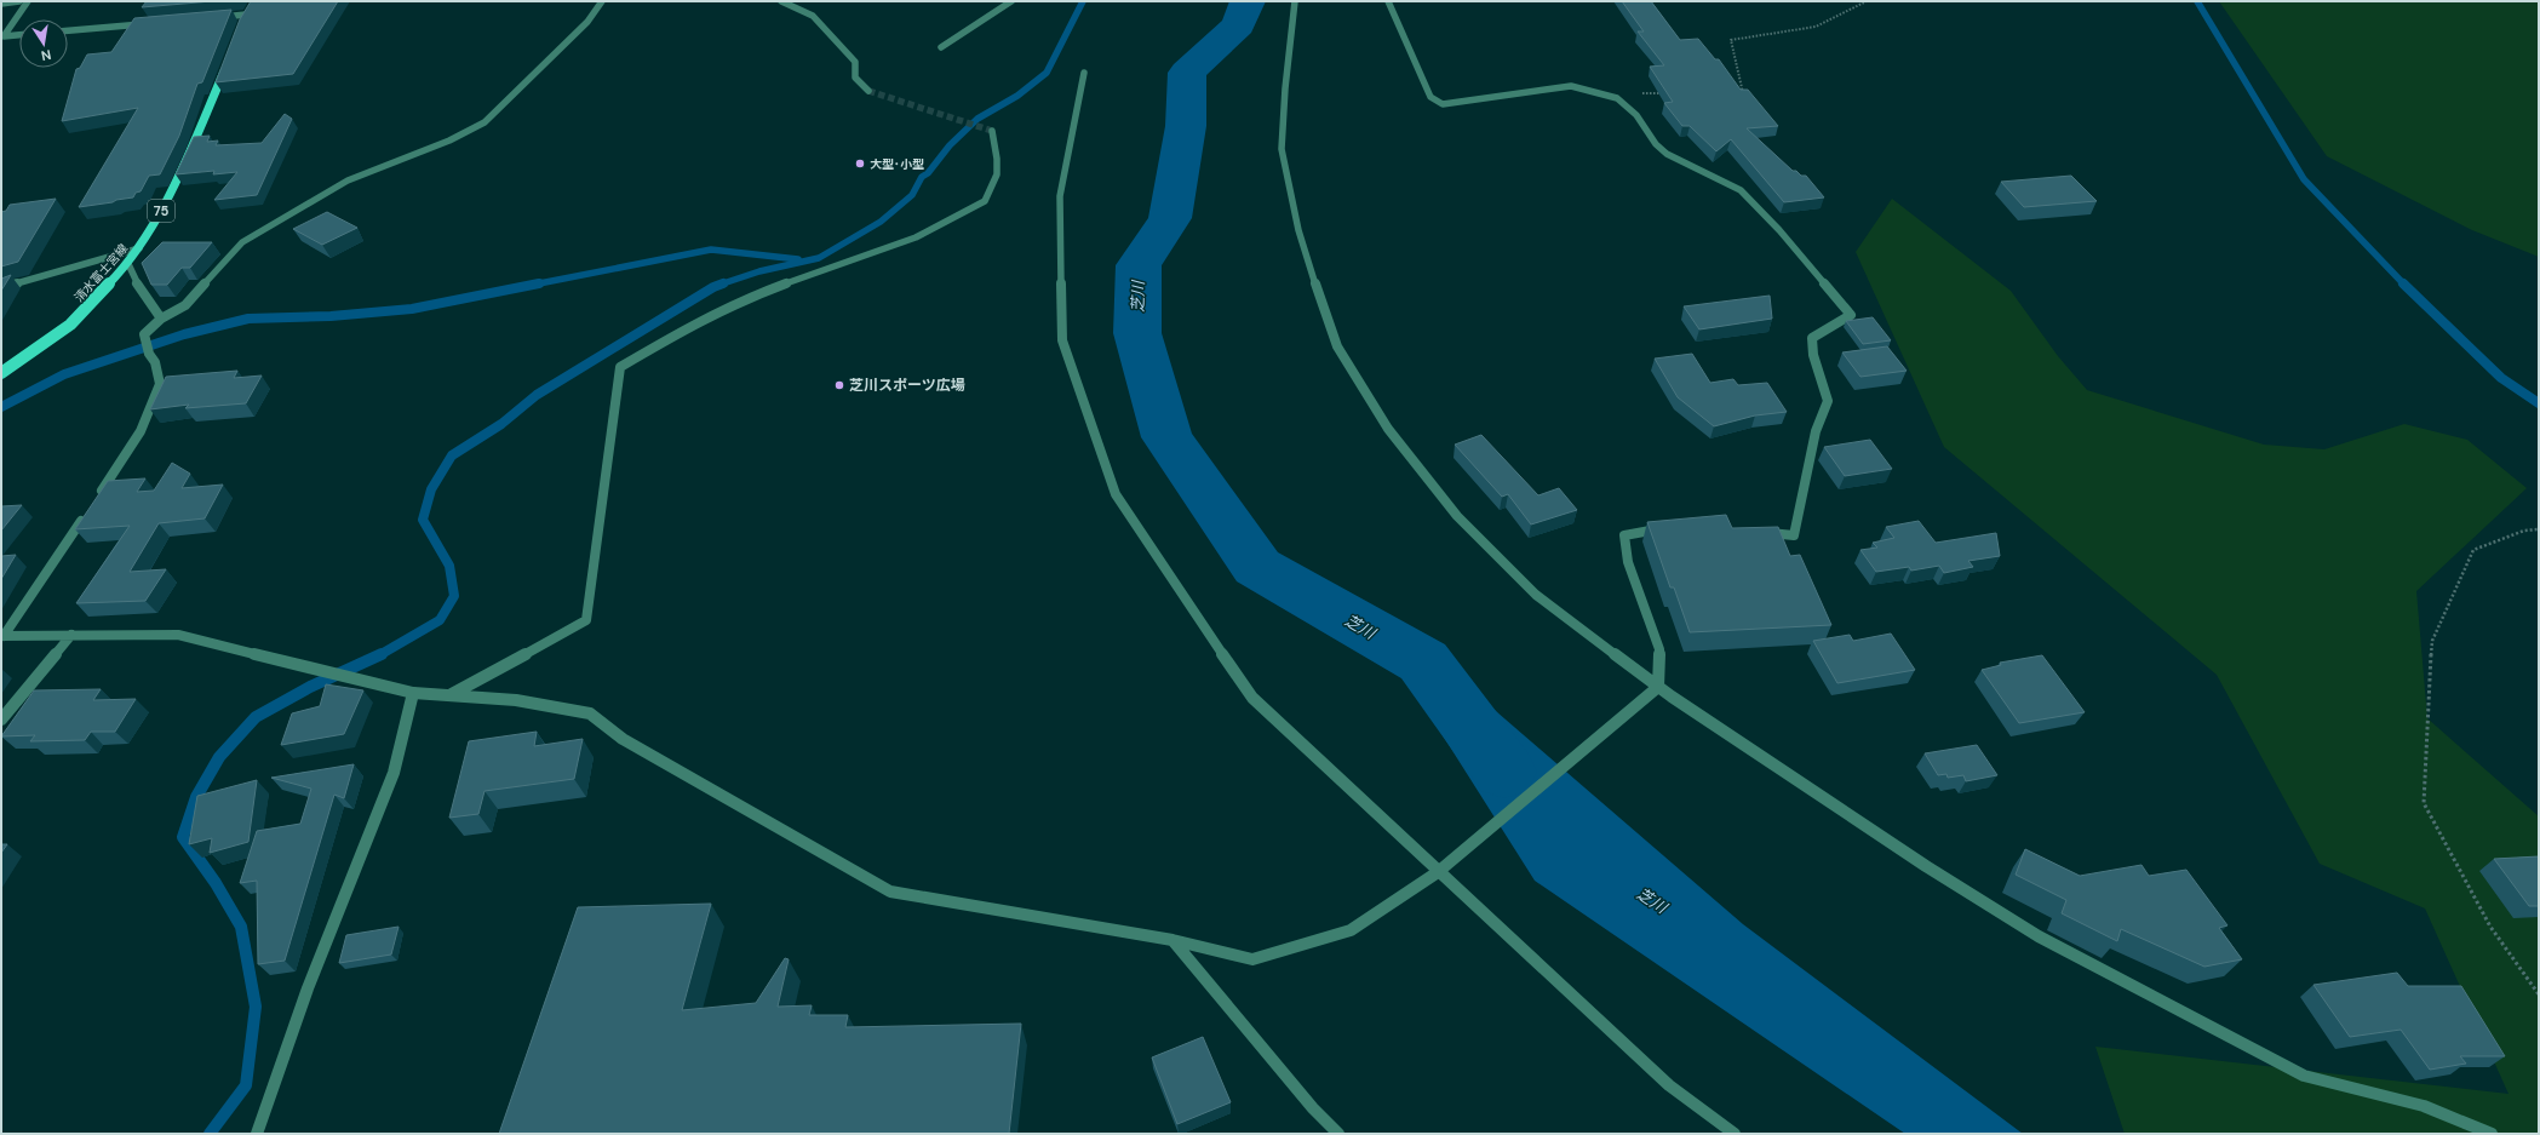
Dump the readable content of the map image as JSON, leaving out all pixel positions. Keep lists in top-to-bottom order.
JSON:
{
  "streets": {
    "main road": ["75", "清水富士宮線"]
  },
  "water": ["芝川"],
  "places": ["大型･小型", "芝川スポーツ広場"],
  "north": "bottom"
}
